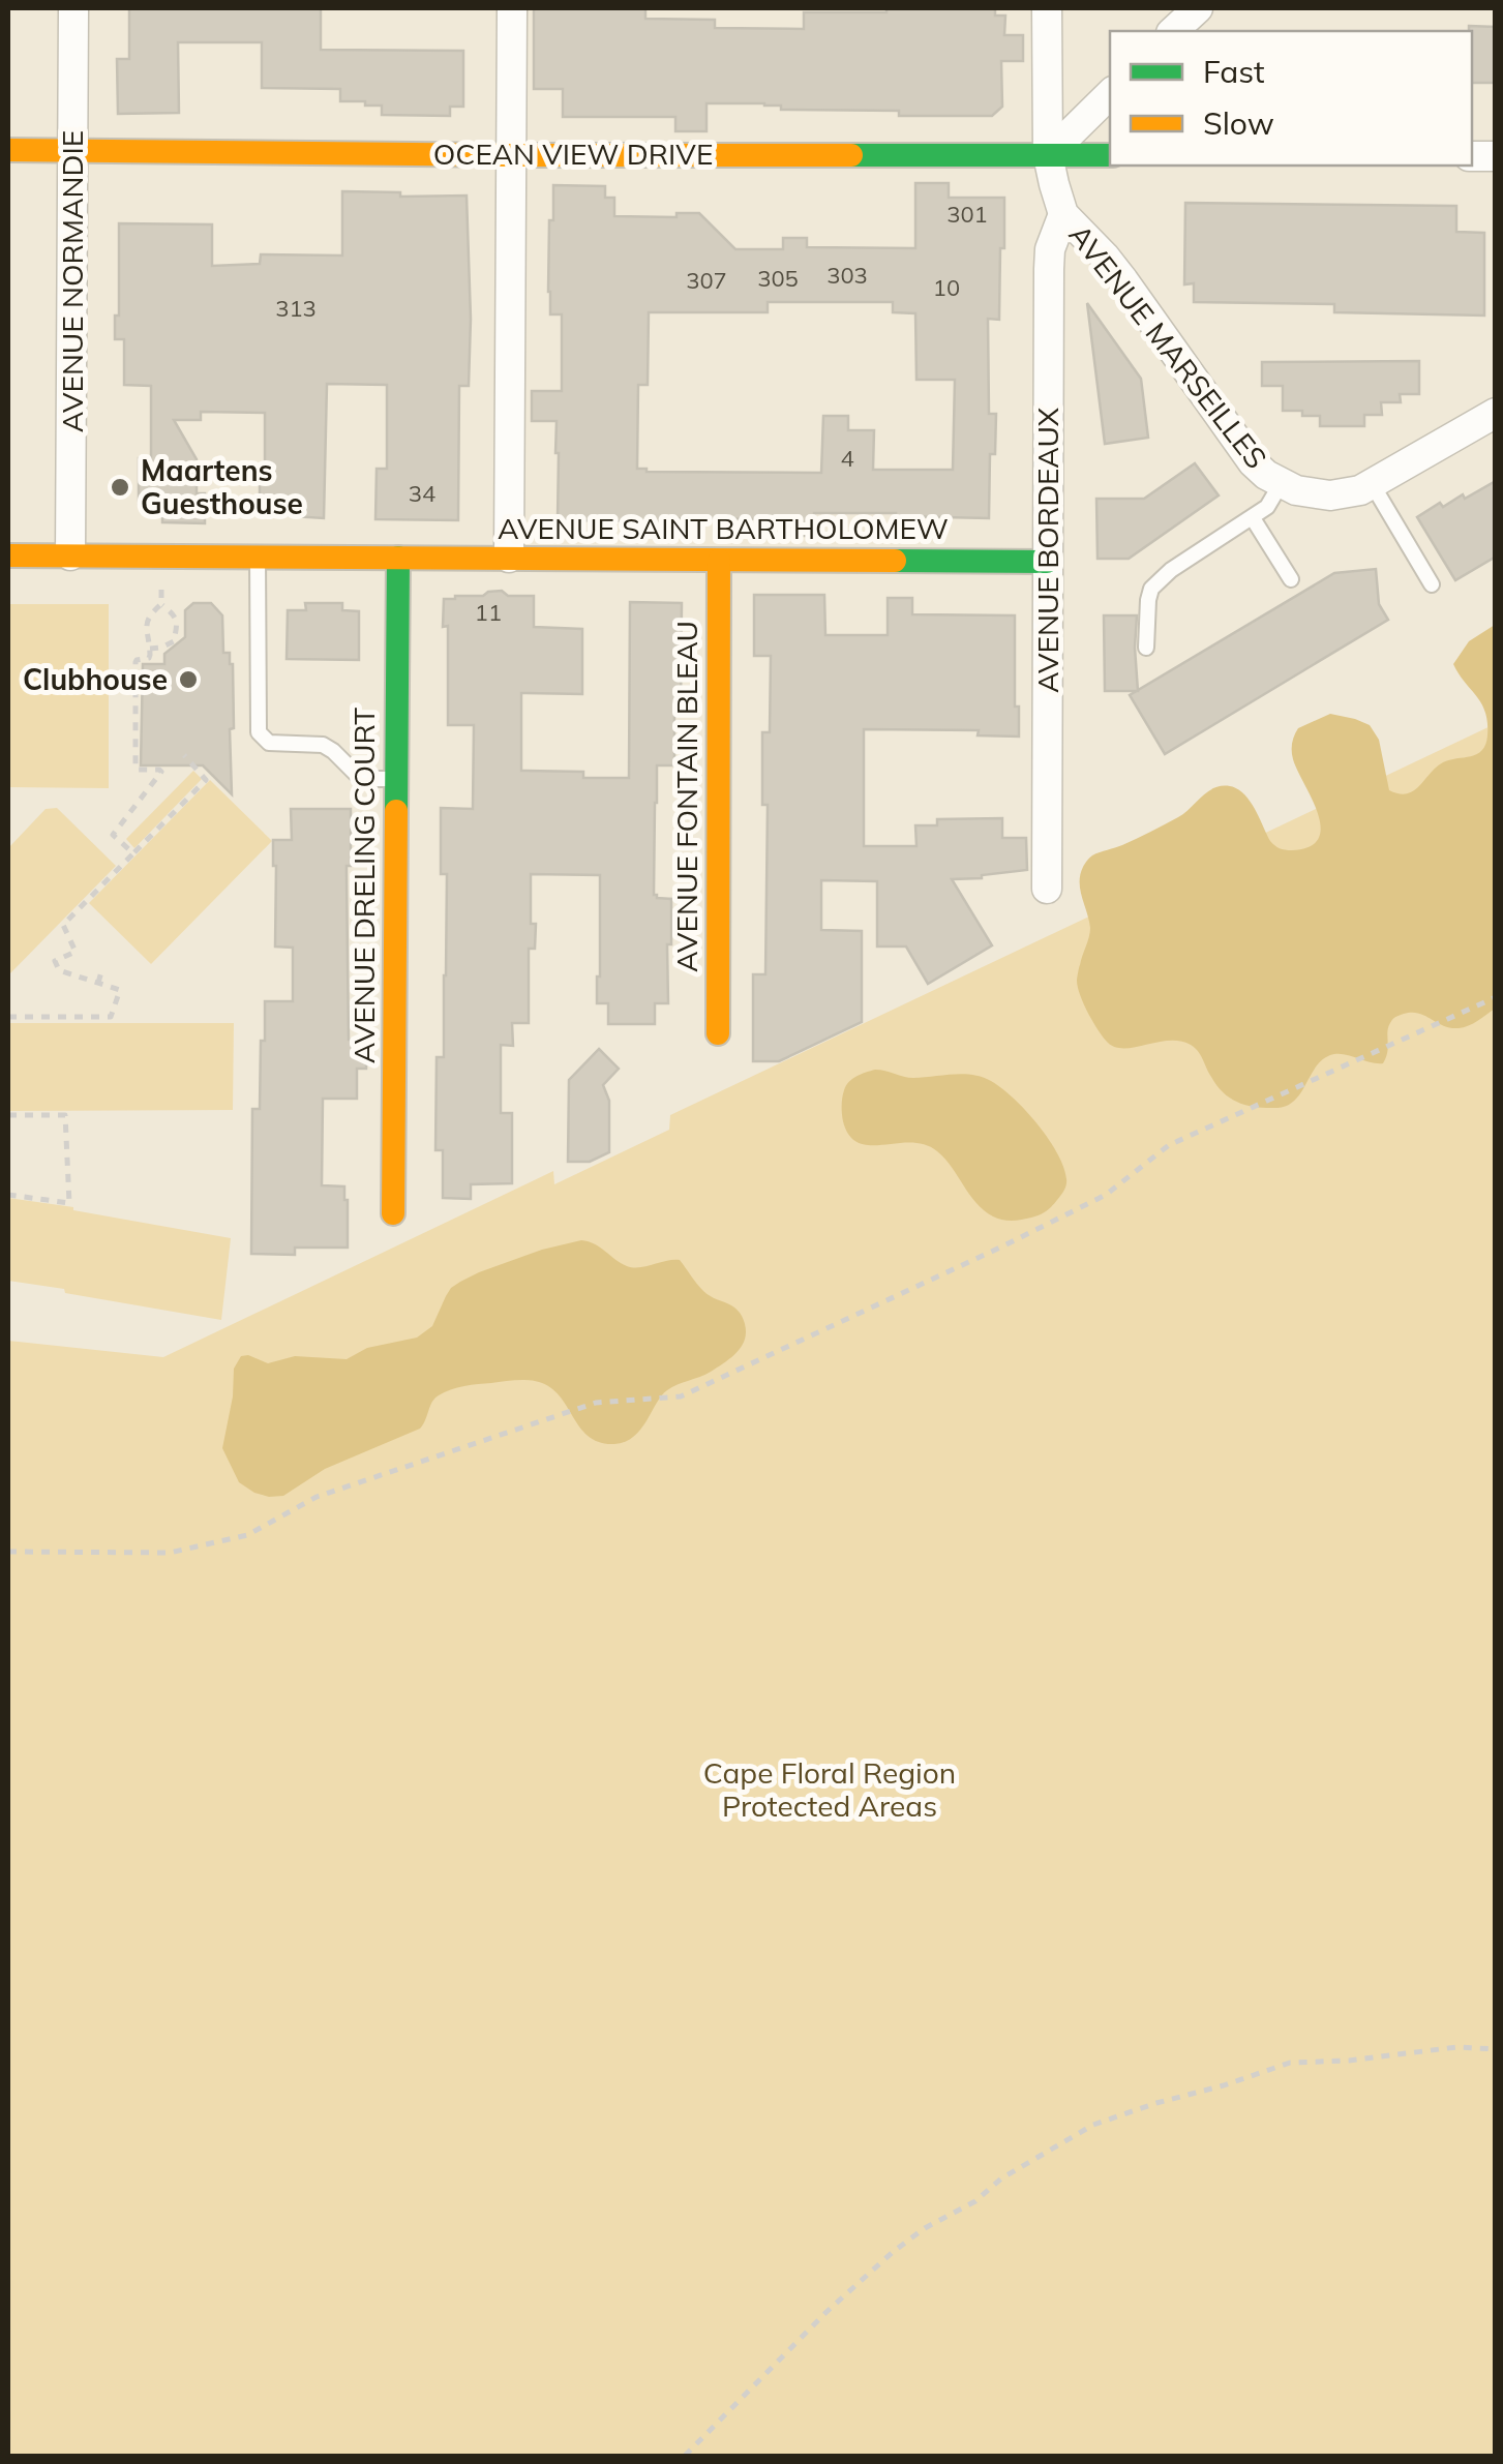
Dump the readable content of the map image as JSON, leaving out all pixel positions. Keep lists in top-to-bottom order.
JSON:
{
  "streets": {
    "street": [
      "OCEAN VIEW DRIVE",
      "AVENUE NORMANDIE",
      "AVENUE MARSEILLES",
      "AVENUE SAINT BARTHOLOMEW",
      "AVENUE BORDEAUX",
      "AVENUE FONTAIN BLEAU",
      "AVENUE DRELING COURT"
    ]
  },
  "crossings": [
    ["OCEAN VIEW DRIVE", "AVENUE NORMANDIE"],
    ["OCEAN VIEW DRIVE", "AVENUE MARSEILLES"],
    ["AVENUE NORMANDIE", "AVENUE SAINT BARTHOLOMEW"],
    ["AVENUE MARSEILLES", "AVENUE BORDEAUX"],
    ["AVENUE SAINT BARTHOLOMEW", "AVENUE BORDEAUX"],
    ["AVENUE SAINT BARTHOLOMEW", "AVENUE FONTAIN BLEAU"],
    ["AVENUE SAINT BARTHOLOMEW", "AVENUE DRELING COURT"]
  ],
  "parks": ["Cape Floral Region Protected Areas"],
  "places": ["Maartens Guesthouse", "Clubhouse"],
  "house_numbers": [
    "301",
    "303",
    "305",
    "307",
    "10",
    "313",
    "4",
    "34",
    "11"
  ],
  "legend": ["Fast", "Slow"]
}
